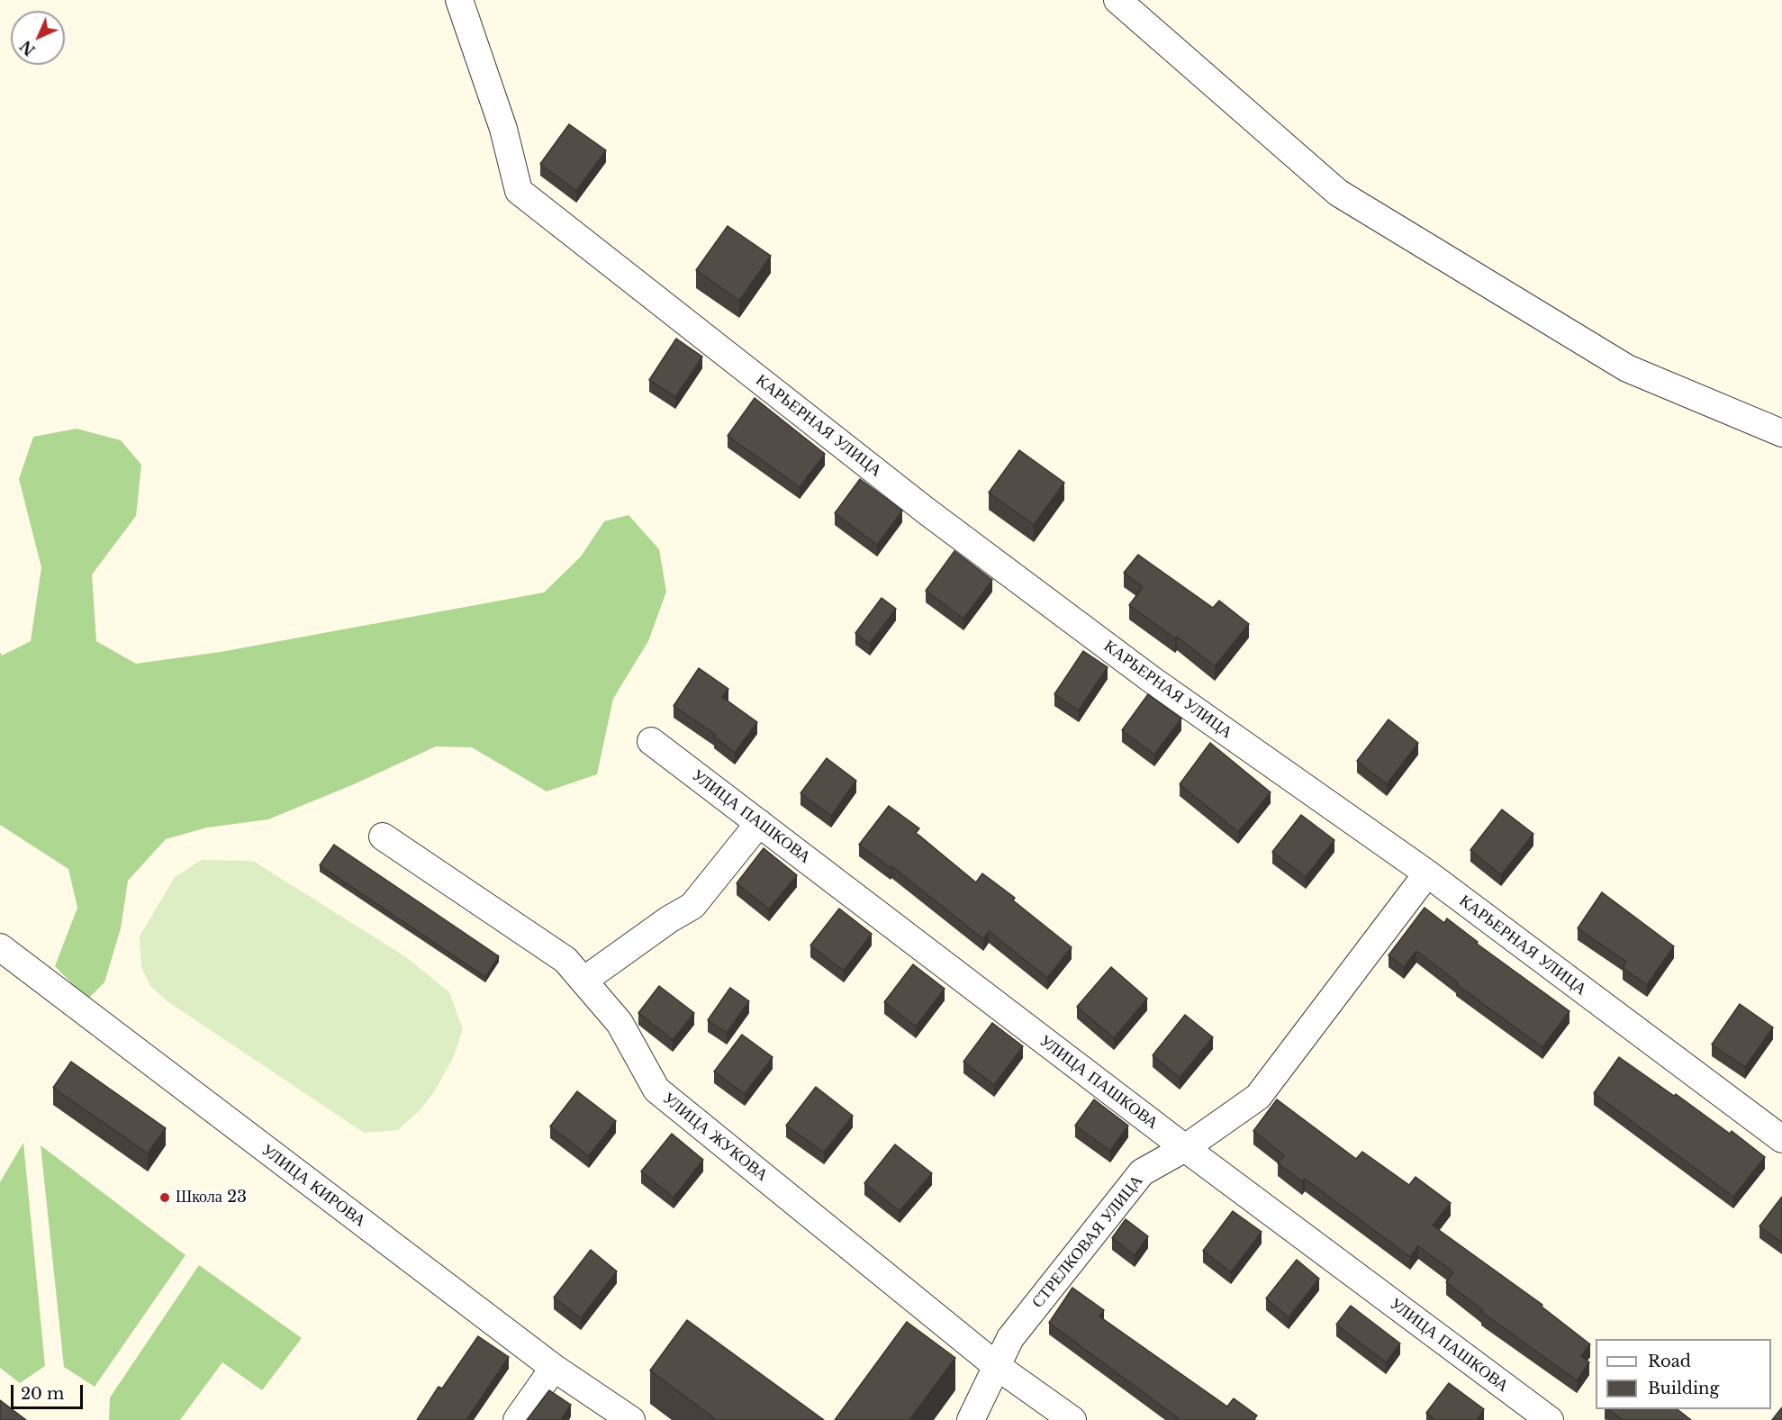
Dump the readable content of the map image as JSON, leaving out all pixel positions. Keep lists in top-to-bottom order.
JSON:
{
  "streets": {
    "street": [
      "КАРЬЕРНАЯ УЛИЦА",
      "УЛИЦА ПАШКОВА",
      "УЛИЦА ЖУКОВА",
      "УЛИЦА КИРОВА",
      "СТРЕЛКОВАЯ УЛИЦА"
    ]
  },
  "crossings": [
    ["КАРЬЕРНАЯ УЛИЦА", "СТРЕЛКОВАЯ УЛИЦА"],
    ["УЛИЦА ПАШКОВА", "СТРЕЛКОВАЯ УЛИЦА"],
    ["УЛИЦА ЖУКОВА", "СТРЕЛКОВАЯ УЛИЦА"]
  ],
  "places": ["Школа 23"],
  "legend": ["Road", "Building"],
  "scale_bar": "20 m",
  "north": "bottom left"
}
